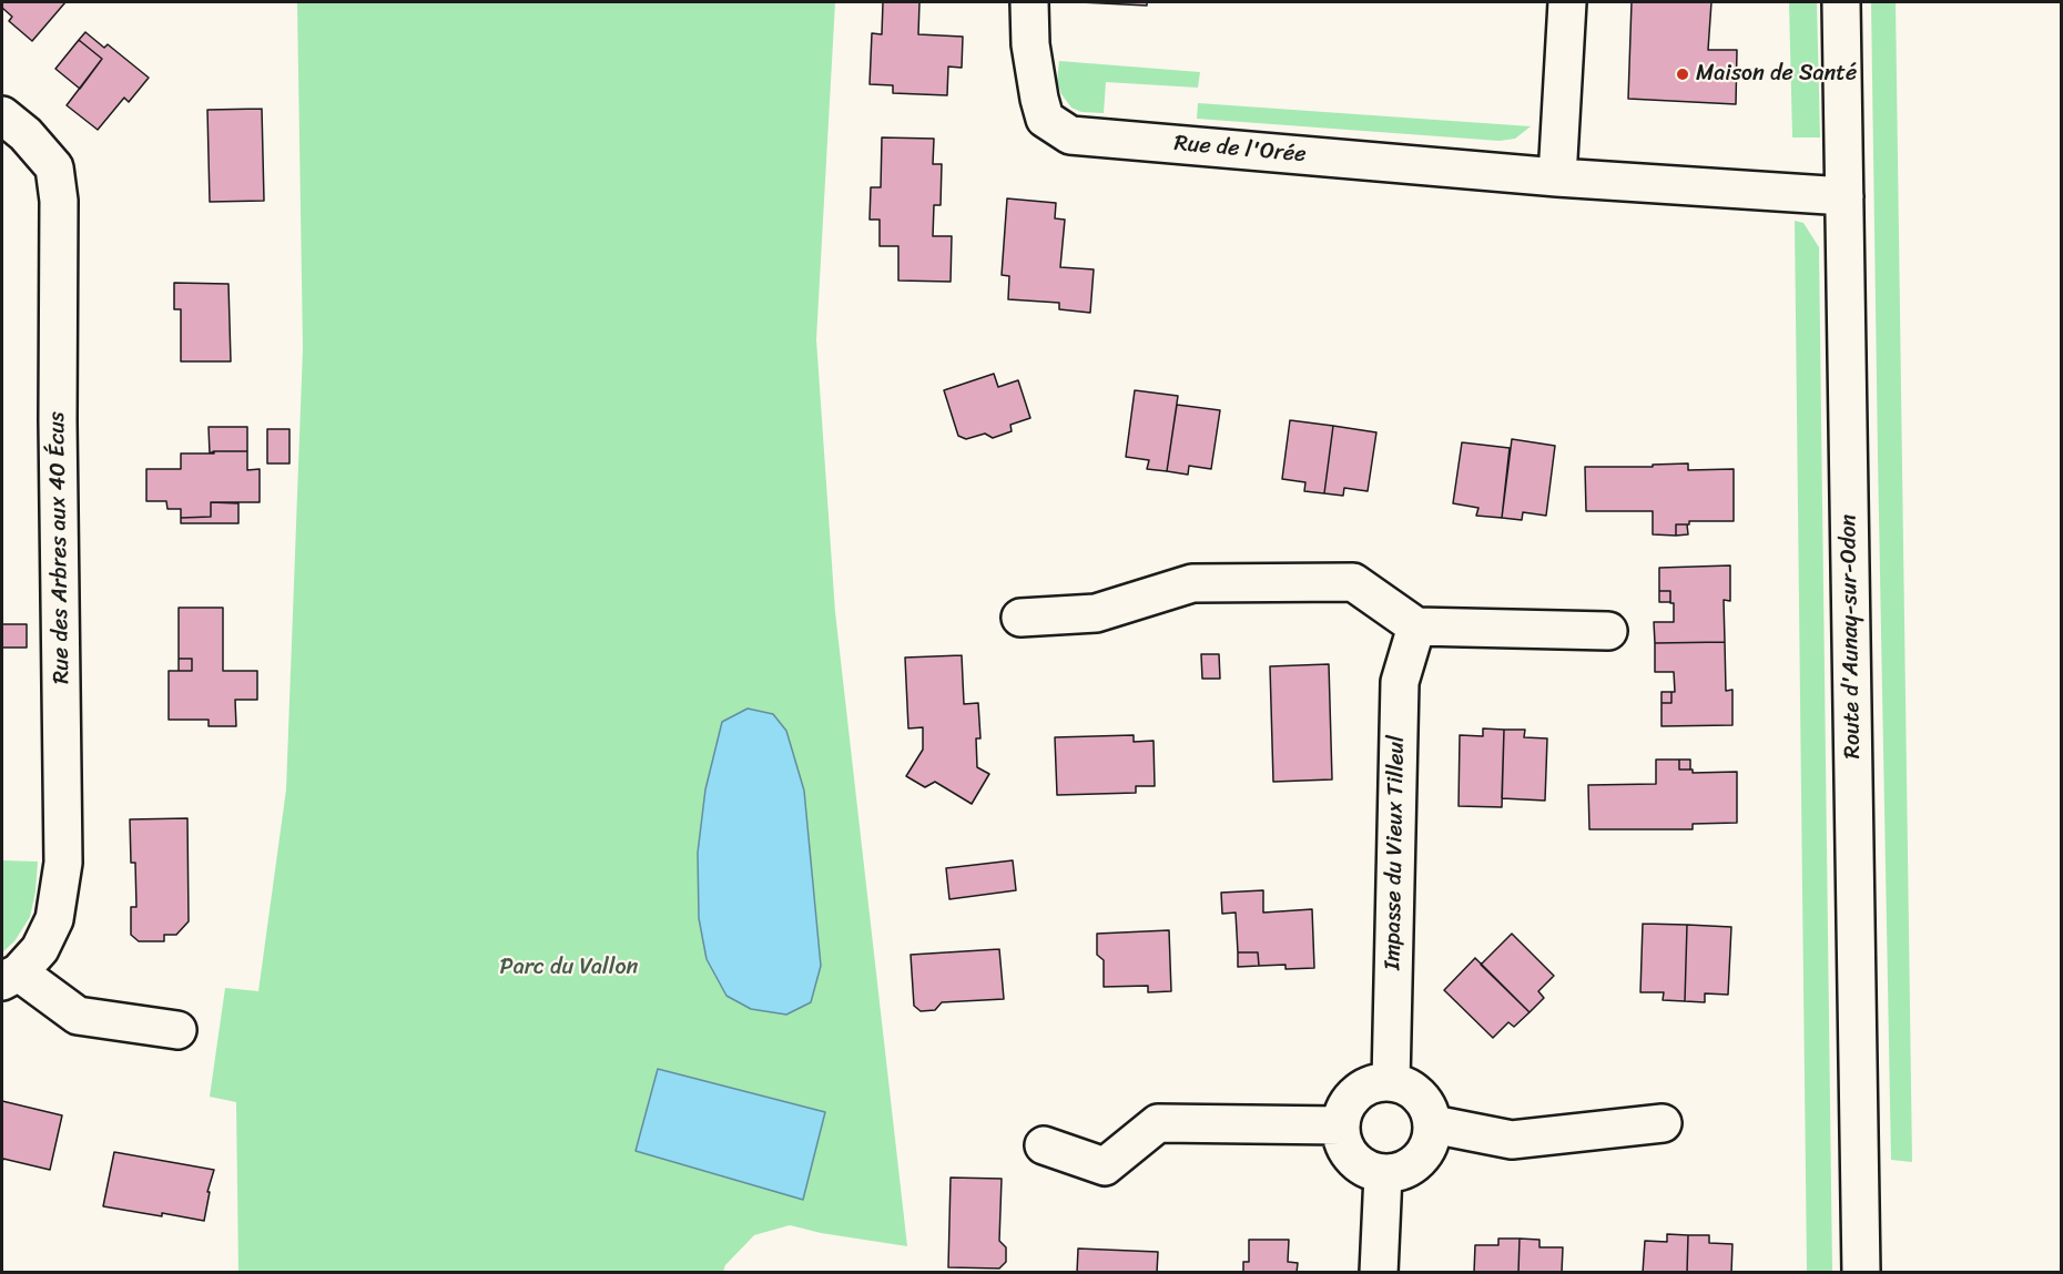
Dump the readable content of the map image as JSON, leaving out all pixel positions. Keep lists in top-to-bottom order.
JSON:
{
  "streets": {
    "street": [
      "Rue de l'Orée",
      "Rue des Arbres aux 40 Écus",
      "Route d'Aunay-sur-Odon",
      "Impasse du Vieux Tilleul"
    ]
  },
  "crossings": [
    ["Rue de l'Orée", "Route d'Aunay-sur-Odon"]
  ],
  "parks": ["Parc du Vallon"],
  "places": ["Maison de Santé"]
}
